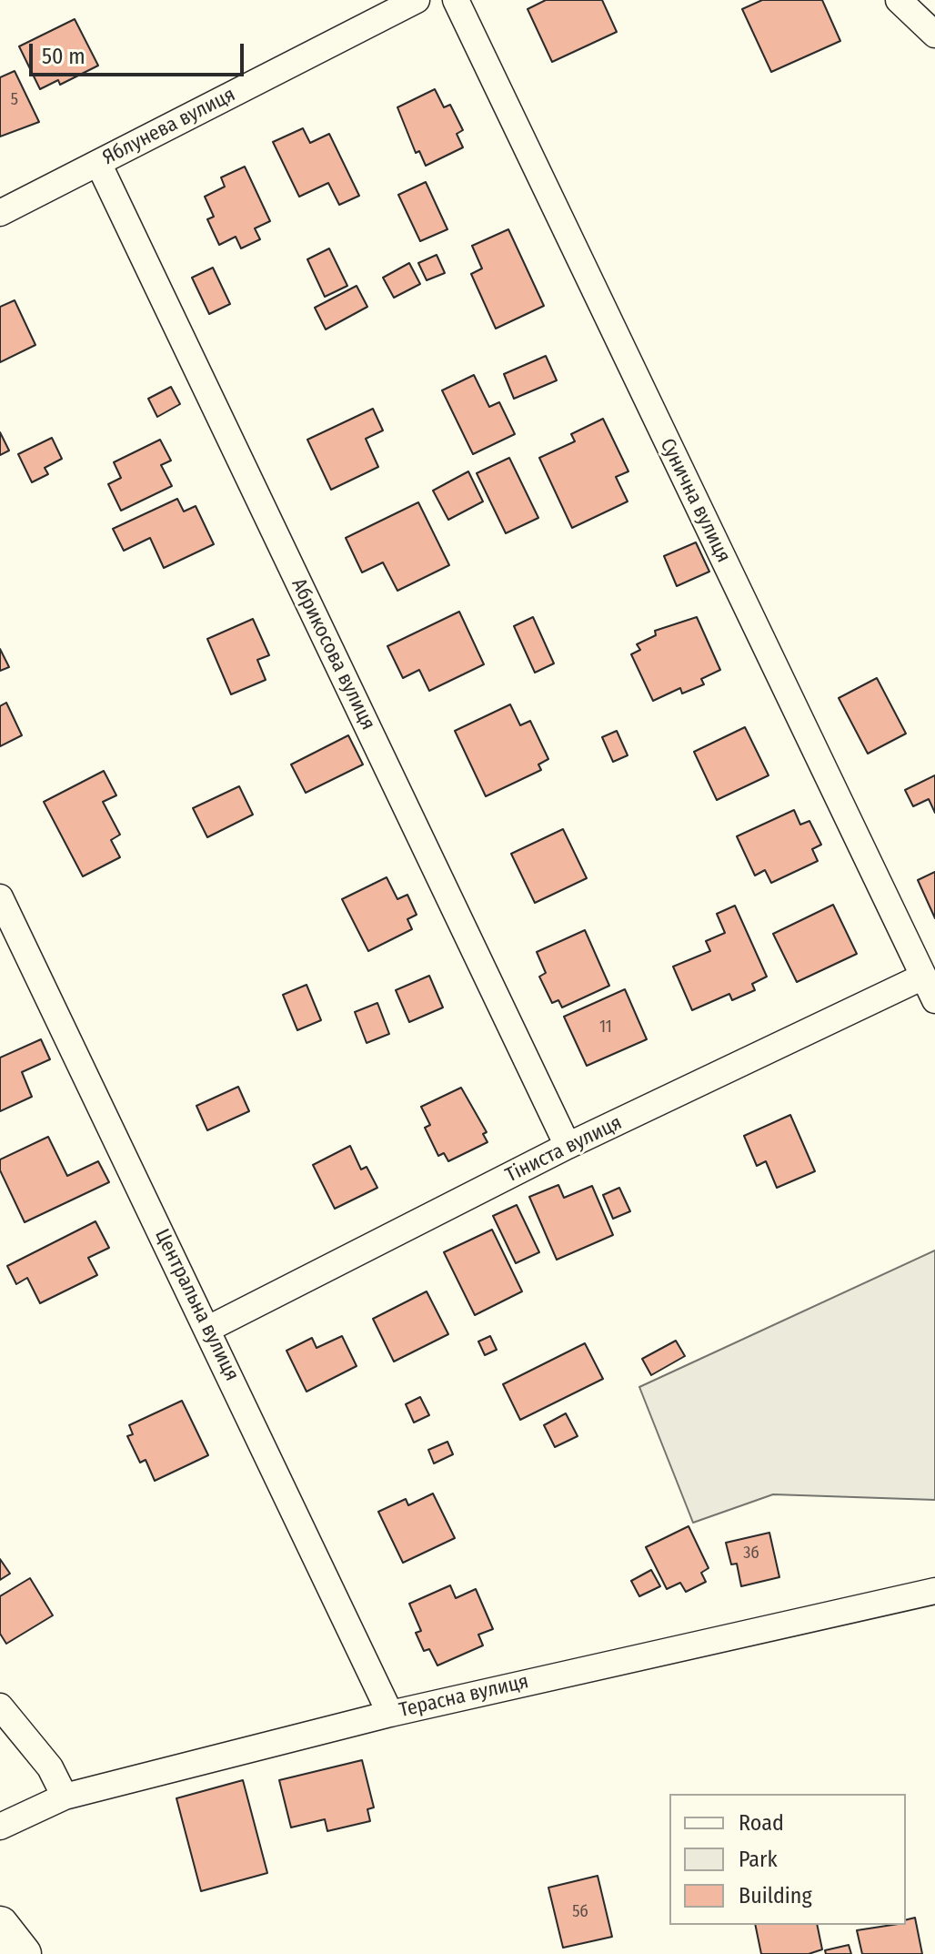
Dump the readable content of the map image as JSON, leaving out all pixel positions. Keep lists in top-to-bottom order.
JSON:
{
  "streets": {
    "street": [
      "Яблунева вулиця",
      "Сунична вулиця",
      "Абрикосова вулиця",
      "Тіниста вулиця",
      "Центральна вулиця",
      "Терасна вулиця"
    ]
  },
  "crossings": [
    ["Яблунева вулиця", "Абрикосова вулиця"],
    ["Сунична вулиця", "Тіниста вулиця"],
    ["Абрикосова вулиця", "Тіниста вулиця"],
    ["Тіниста вулиця", "Центральна вулиця"],
    ["Центральна вулиця", "Терасна вулиця"]
  ],
  "house_numbers": [
    "5",
    "11",
    "3б",
    "5б"
  ],
  "legend": ["Road", "Park", "Building"],
  "scale_bar": "50 m"
}
